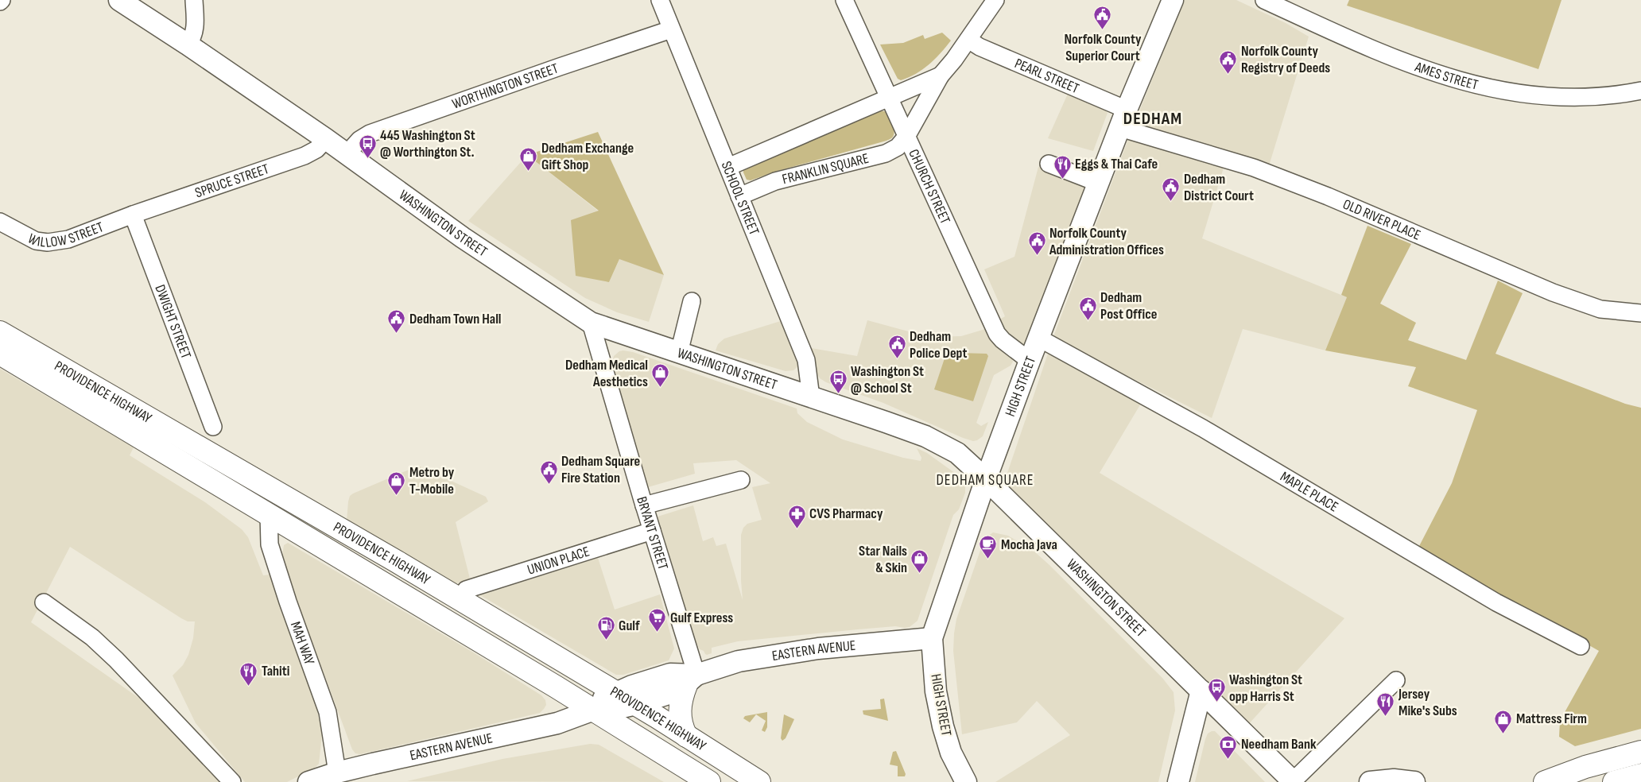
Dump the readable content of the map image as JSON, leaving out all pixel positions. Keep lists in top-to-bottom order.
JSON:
{
  "streets": {
    "highway": ["PROVIDENCE HIGHWAY"],
    "main road": ["WASHINGTON STREET", "HIGH STREET", "EASTERN AVENUE"],
    "street": [
      "AMES STREET",
      "PEARL STREET",
      "WORTHINGTON STREET",
      "FRANKLIN SQUARE",
      "SPRUCE STREET",
      "CHURCH STREET",
      "SCHOOL STREET",
      "OLD RIVER PLACE",
      "WILLOW STREET",
      "DWIGHT STREET",
      "MAPLE PLACE",
      "BRYANT STREET",
      "UNION PLACE",
      "MAH WAY"
    ]
  },
  "crossings": [
    ["PEARL STREET", "FRANKLIN SQUARE"],
    ["PEARL STREET", "OLD RIVER PLACE"],
    ["PEARL STREET", "HIGH STREET"],
    ["WORTHINGTON STREET", "SCHOOL STREET"],
    ["WORTHINGTON STREET", "WASHINGTON STREET"],
    ["FRANKLIN SQUARE", "CHURCH STREET"],
    ["FRANKLIN SQUARE", "SCHOOL STREET"],
    ["SPRUCE STREET", "WASHINGTON STREET"],
    ["SPRUCE STREET", "WILLOW STREET"],
    ["SPRUCE STREET", "DWIGHT STREET"],
    ["CHURCH STREET", "HIGH STREET"],
    ["SCHOOL STREET", "WASHINGTON STREET"],
    ["OLD RIVER PLACE", "HIGH STREET"],
    ["WASHINGTON STREET", "HIGH STREET"],
    ["WASHINGTON STREET", "BRYANT STREET"],
    ["WILLOW STREET", "DWIGHT STREET"],
    ["HIGH STREET", "MAPLE PLACE"],
    ["HIGH STREET", "EASTERN AVENUE"],
    ["PROVIDENCE HIGHWAY", "MAH WAY"],
    ["PROVIDENCE HIGHWAY", "EASTERN AVENUE"],
    ["BRYANT STREET", "UNION PLACE"],
    ["BRYANT STREET", "EASTERN AVENUE"],
    ["MAH WAY", "EASTERN AVENUE"]
  ],
  "districts": ["DEDHAM", "DEDHAM SQUARE"],
  "places": {
    "public building": [
      "Norfolk County Superior Court",
      "Norfolk County Registry of Deeds",
      "Dedham District Court",
      "Norfolk County Administration Offices",
      "Dedham Post Office",
      "Dedham Town Hall",
      "Dedham Police Dept",
      "Dedham Square Fire Station"
    ],
    "bus stop": ["445 Washington St @ Worthington St.", "Washington St @ School St", "Washington St opp Harris St"],
    "shop": [
      "Dedham Exchange Gift Shop",
      "Dedham Medical Aesthetics",
      "Metro by T-Mobile",
      "Star Nails & Skin",
      "Mattress Firm"
    ],
    "restaurant": ["Eggs & Thai Cafe", "Tahiti", "Jersey Mike's Subs"],
    "pharmacy": ["CVS Pharmacy"],
    "cafe": ["Mocha Java"],
    "supermarket": ["Gulf Express"],
    "fuel station": ["Gulf"],
    "bank": ["Needham Bank"]
  }
}
